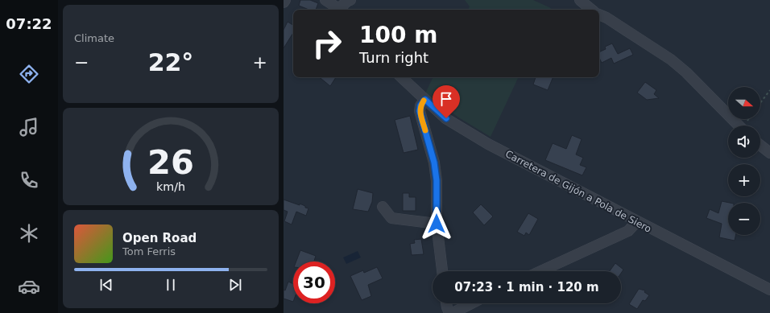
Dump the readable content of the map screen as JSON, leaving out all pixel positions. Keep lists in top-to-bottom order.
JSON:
{
  "streets": {
    "street": ["Carretera de Gijón a Pola de Siero"]
  },
  "north": "right",
  "page": {
    "tabs": "07:22",
    "tile": "Climate",
    "turn": ["100 m", "Turn right"],
    "heat": ["−", "22°", "+"],
    "map_buttons": ["+", "−"],
    "song": ["Open Road", "Tom Ferris"],
    "limit": "30",
    "trip": "07:23 · 1 min · 120 m",
    "gauge": ["26", "km/h"]
  }
}
